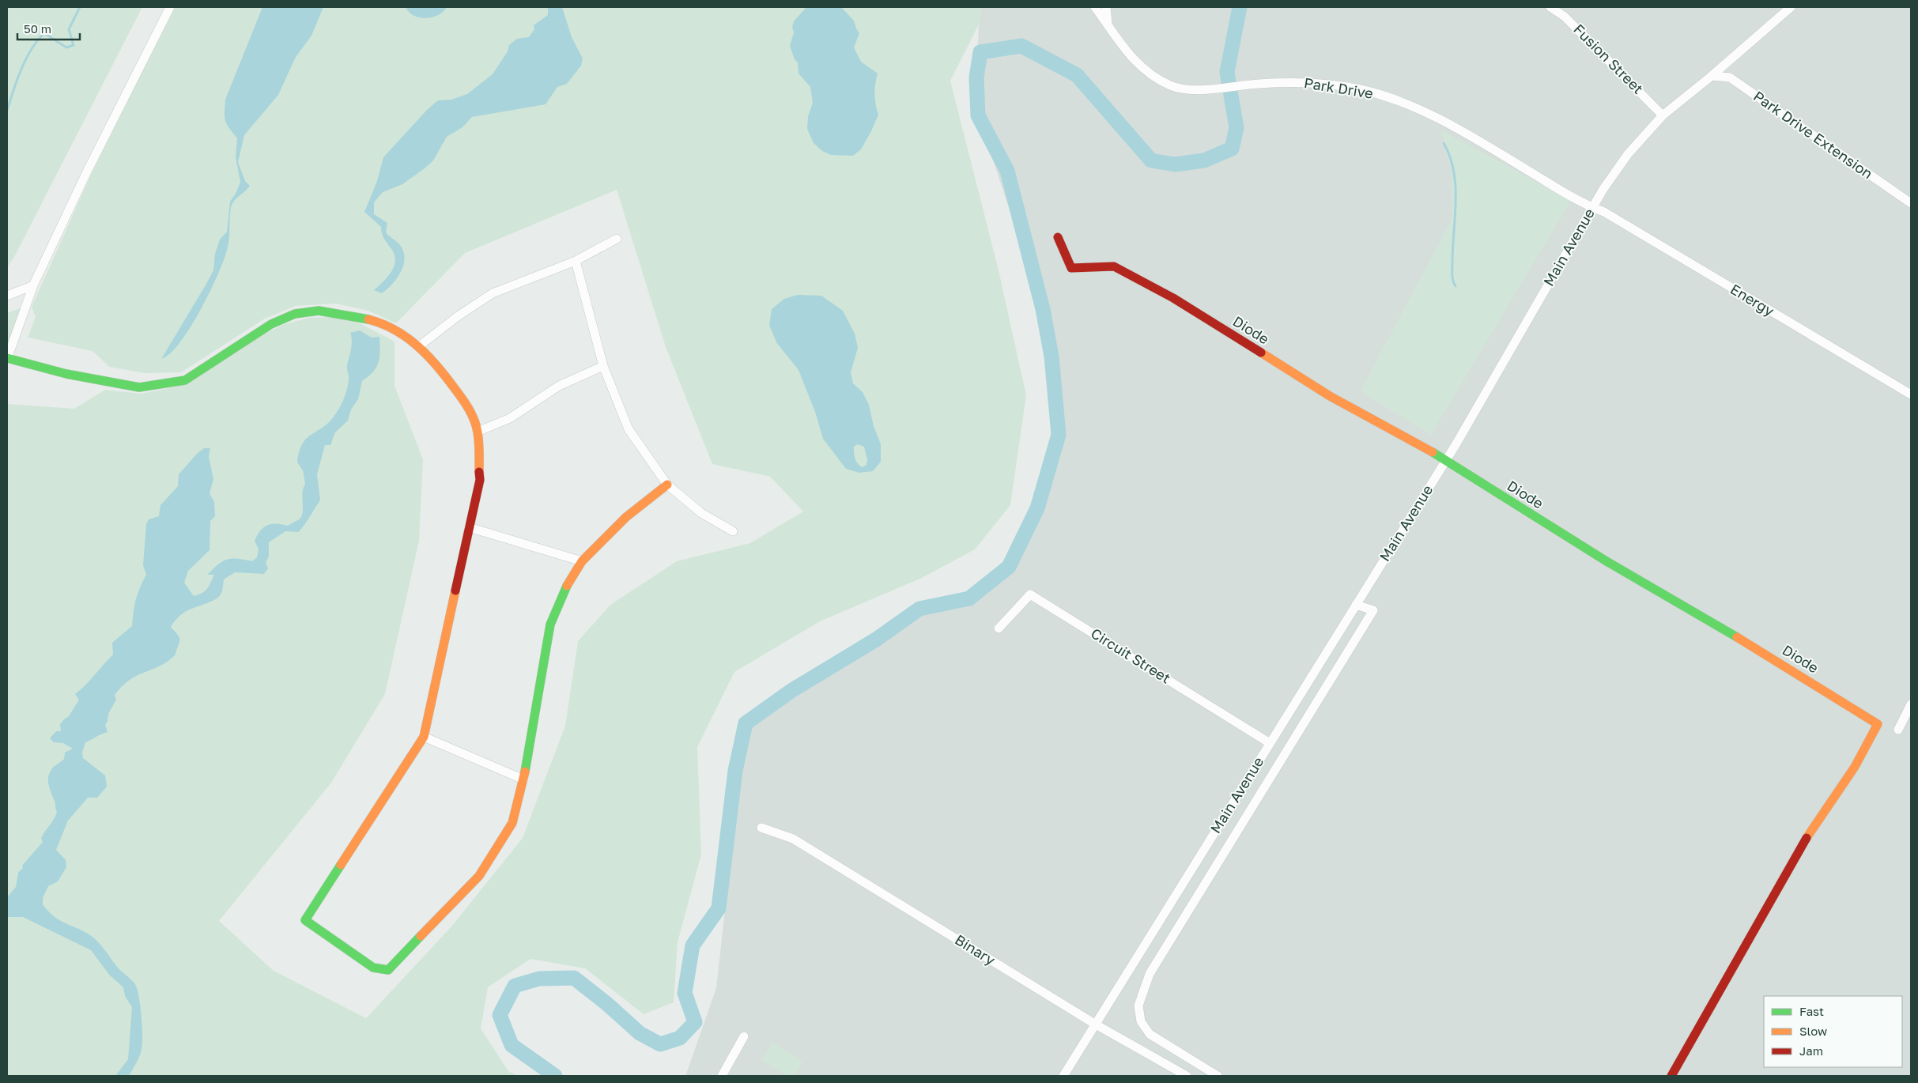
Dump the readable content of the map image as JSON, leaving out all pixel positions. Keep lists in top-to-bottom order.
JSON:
{
  "streets": {
    "street": [
      "Fusion Street",
      "Park Drive",
      "Park Drive Extension",
      "Main Avenue",
      "Energy",
      "Diode",
      "Circuit Street",
      "Binary"
    ]
  },
  "crossings": [
    ["Fusion Street", "Main Avenue"],
    ["Park Drive", "Main Avenue"],
    ["Park Drive", "Energy"],
    ["Park Drive Extension", "Main Avenue"],
    ["Main Avenue", "Energy"],
    ["Main Avenue", "Diode"],
    ["Main Avenue", "Circuit Street"],
    ["Main Avenue", "Binary"]
  ],
  "legend": ["Fast", "Slow", "Jam"],
  "scale_bar": "50 m"
}
